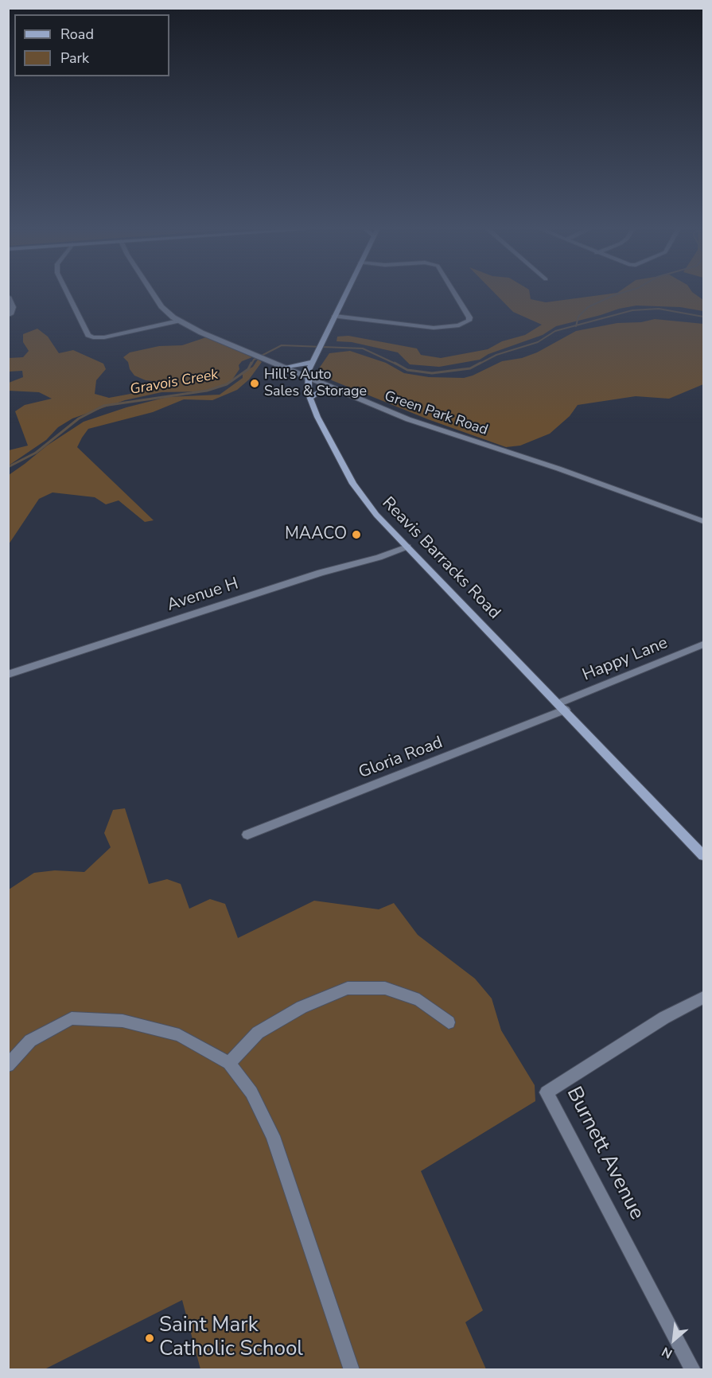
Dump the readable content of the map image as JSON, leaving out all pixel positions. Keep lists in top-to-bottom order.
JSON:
{
  "streets": {
    "main road": ["Reavis Barracks Road"],
    "street": [
      "Green Park Road",
      "Avenue H",
      "Happy Lane",
      "Gloria Road",
      "Burnett Avenue"
    ]
  },
  "crossings": [
    ["Green Park Road", "Reavis Barracks Road"],
    ["Reavis Barracks Road", "Avenue H"],
    ["Reavis Barracks Road", "Happy Lane"],
    ["Reavis Barracks Road", "Gloria Road"],
    ["Happy Lane", "Gloria Road"]
  ],
  "water": ["Gravois Creek"],
  "places": ["Hill's Auto Sales & Storage", "MAACO", "Saint Mark Catholic School"],
  "legend": ["Road", "Park"],
  "north": "bottom left"
}
